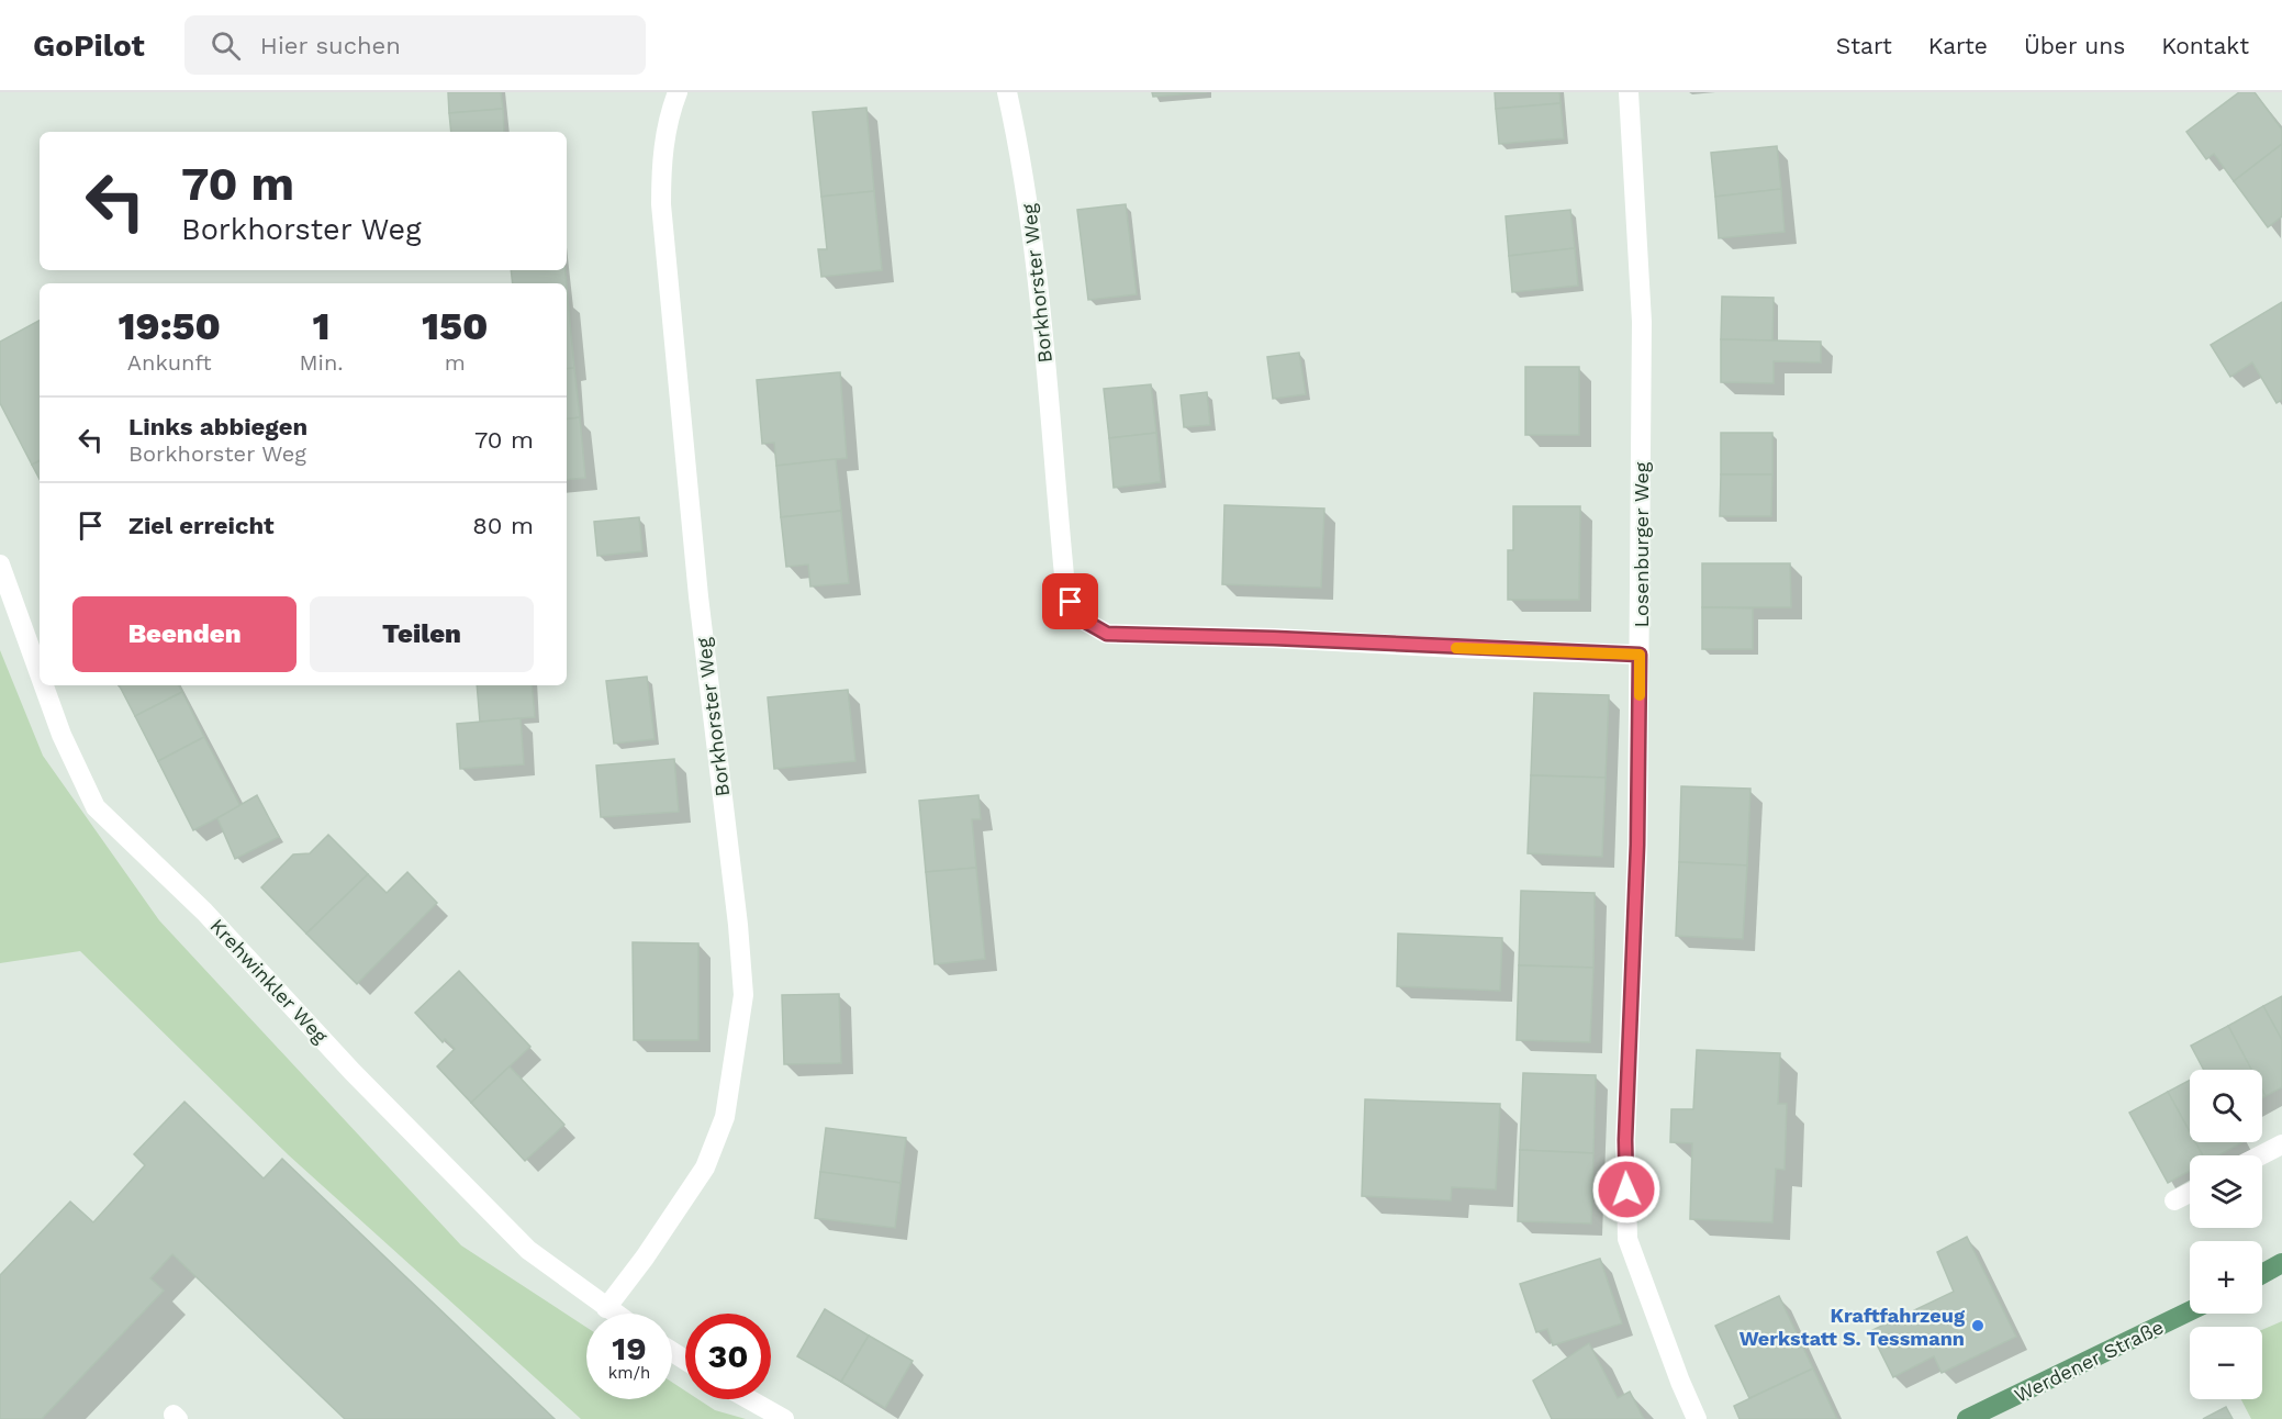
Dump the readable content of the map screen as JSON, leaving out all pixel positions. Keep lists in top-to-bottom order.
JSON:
{
  "streets": {
    "main road": ["Werdener Straße"],
    "street": ["Borkhorster Weg", "Losenburger Weg", "Krehwinkler Weg"]
  },
  "crossings": [
    ["Borkhorster Weg", "Losenburger Weg"],
    ["Borkhorster Weg", "Krehwinkler Weg"]
  ],
  "places": ["Kraftfahrzeug Werkstatt S. Tessmann"],
  "page": {
    "header": "GoPilot",
    "search": "Hier suchen",
    "nav": [
      "Start",
      "Karte",
      "Über uns",
      "Kontakt"
    ],
    "turn": ["70 m", "Borkhorster Weg"],
    "eta": [
      "19:50",
      "Ankunft",
      "1",
      "Min.",
      "150",
      "m"
    ],
    "list": [
      {
        "name": "Links abbiegen",
        "note": "Borkhorster Weg",
        "value": "70 m"
      },
      {
        "name": "Ziel erreicht",
        "value": "80 m"
      }
    ],
    "buttons": ["Beenden", "Teilen"],
    "map_buttons": ["+", "−"],
    "speed": "19 km/h",
    "limit": "30"
  }
}
